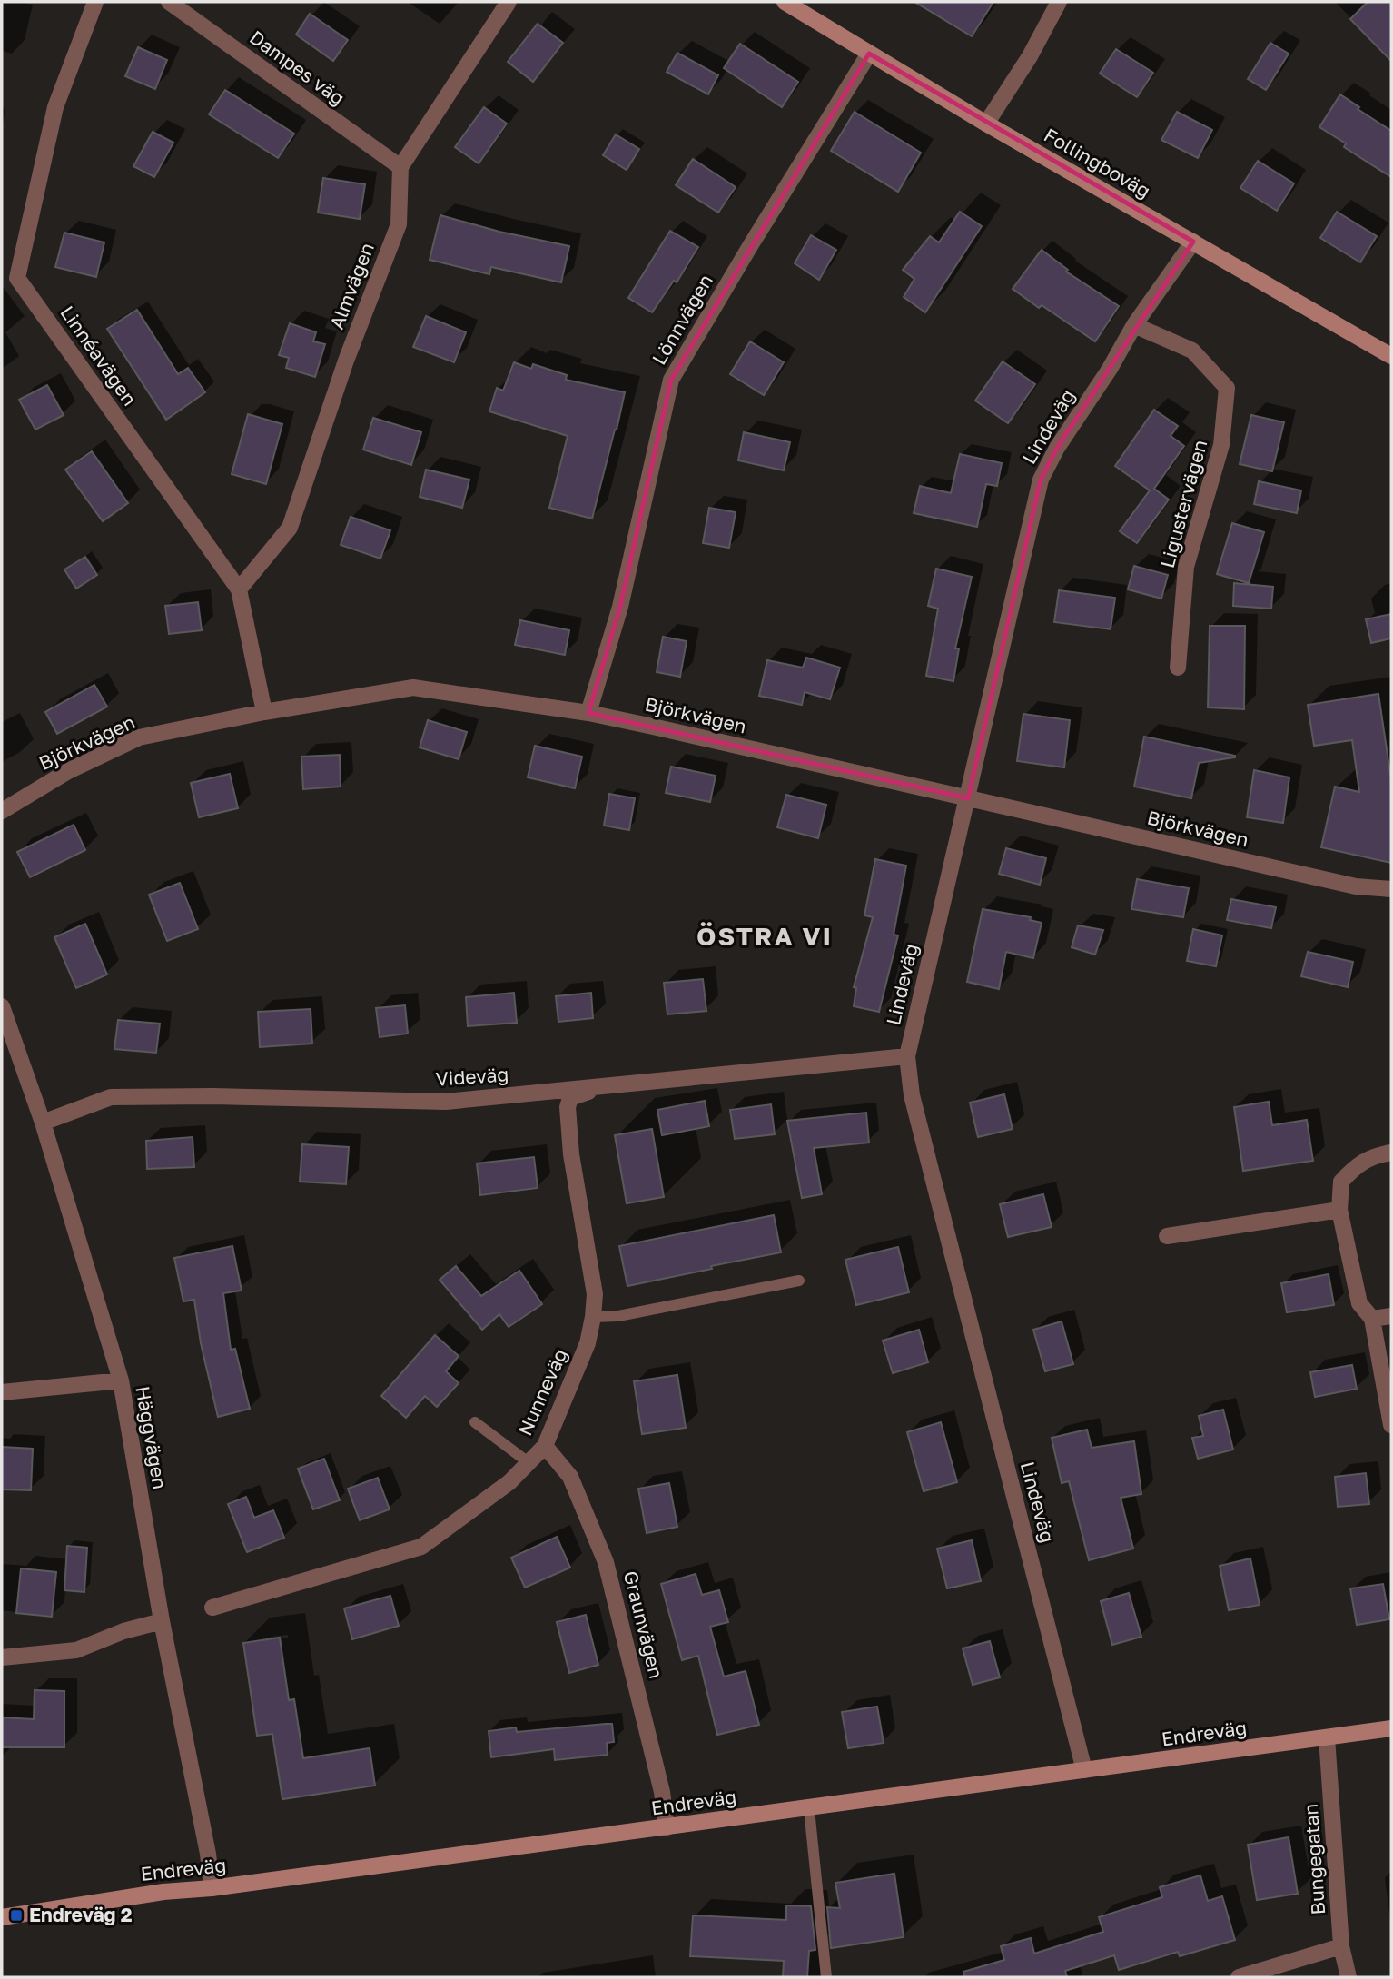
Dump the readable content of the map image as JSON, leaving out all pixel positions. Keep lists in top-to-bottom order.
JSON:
{
  "streets": {
    "main road": ["Follingboväg", "Endreväg"],
    "street": [
      "Dampes väg",
      "Almvägen",
      "Lönnvägen",
      "Linnéavägen",
      "Lindeväg",
      "Ligustervägen",
      "Björkvägen",
      "Videväg",
      "Nunneväg",
      "Häggvägen",
      "Graunvägen",
      "Bungegatan"
    ]
  },
  "crossings": [
    ["Dampes väg", "Almvägen"],
    ["Follingboväg", "Lönnvägen"],
    ["Follingboväg", "Lindeväg"],
    ["Almvägen", "Linnéavägen"],
    ["Lönnvägen", "Björkvägen"],
    ["Linnéavägen", "Björkvägen"],
    ["Lindeväg", "Ligustervägen"],
    ["Lindeväg", "Björkvägen"],
    ["Lindeväg", "Videväg"],
    ["Lindeväg", "Endreväg"],
    ["Videväg", "Nunneväg"],
    ["Videväg", "Häggvägen"],
    ["Nunneväg", "Graunvägen"],
    ["Häggvägen", "Endreväg"],
    ["Graunvägen", "Endreväg"],
    ["Endreväg", "Bungegatan"]
  ],
  "districts": ["ÖSTRA VI"],
  "places": {
    "transit": ["Endreväg 2"]
  }
}
